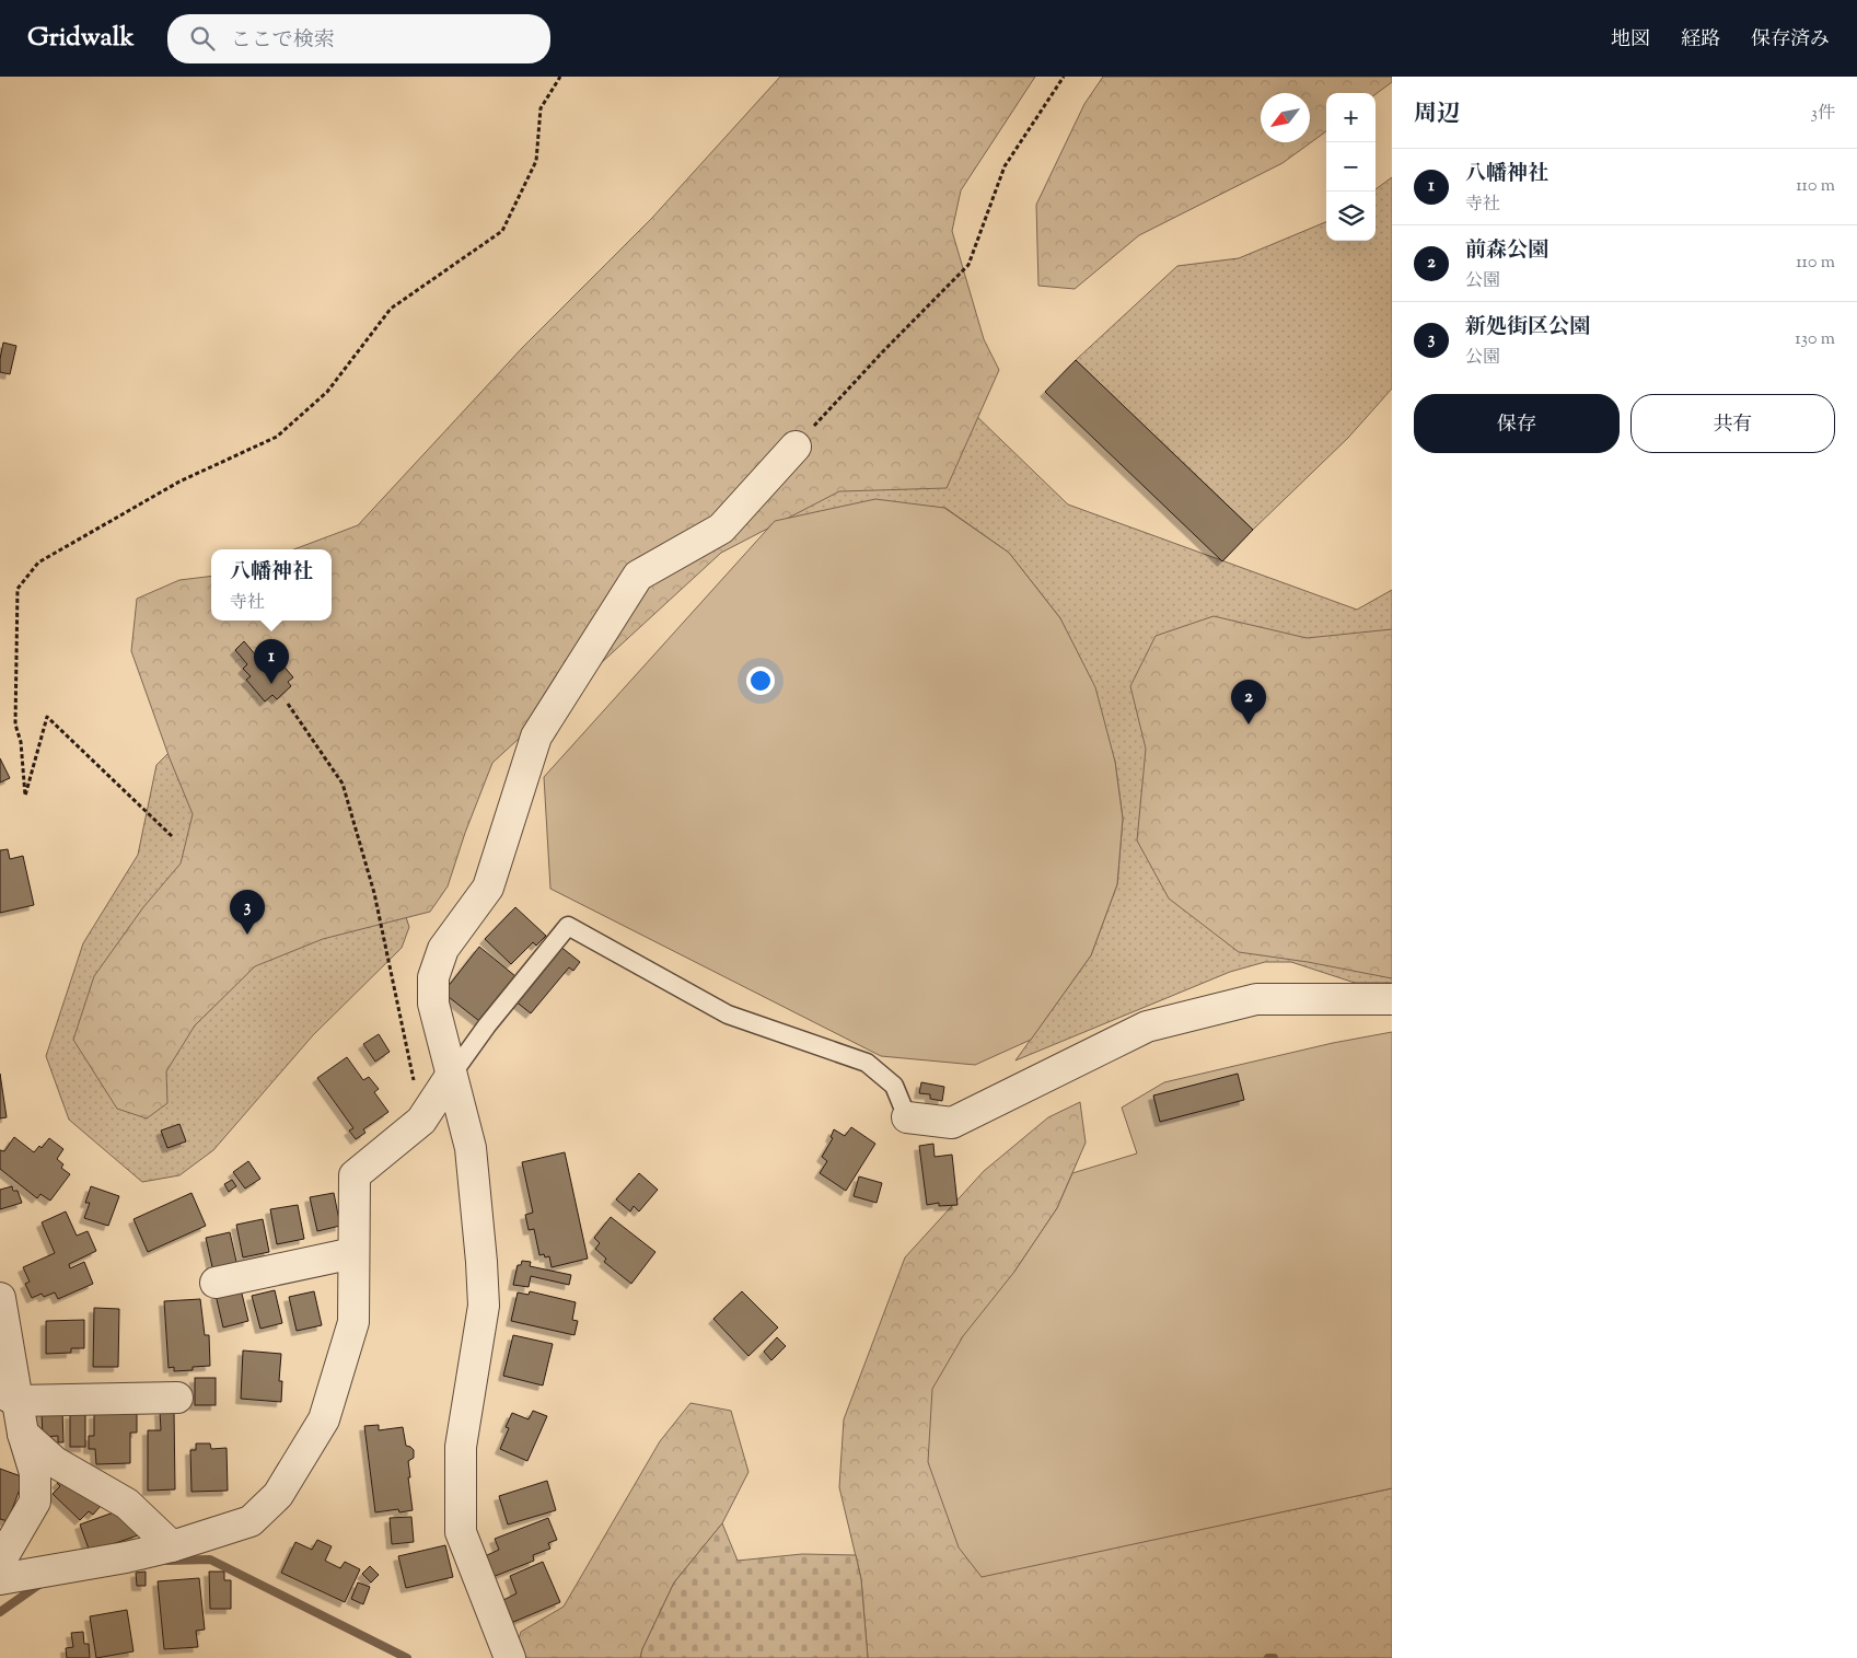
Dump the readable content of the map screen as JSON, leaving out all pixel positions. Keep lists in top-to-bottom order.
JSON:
{
  "north": "bottom left",
  "page": {
    "header": "Gridwalk",
    "search": "ここで検索",
    "nav": ["地図", "経路", "保存済み"],
    "heading": ["周辺", "3件"],
    "map_buttons": ["+", "−"],
    "list": [
      {
        "mark": "1",
        "name": "八幡神社",
        "note": "寺社",
        "value": "110 m"
      },
      {
        "mark": "2",
        "name": "前森公園",
        "note": "公園",
        "value": "110 m"
      },
      {
        "mark": "3",
        "name": "新処街区公園",
        "note": "公園",
        "value": "130 m"
      }
    ],
    "buttons": ["保存", "共有"],
    "popup": ["八幡神社", "寺社"],
    "pins": ["1", "2", "3"]
  }
}
